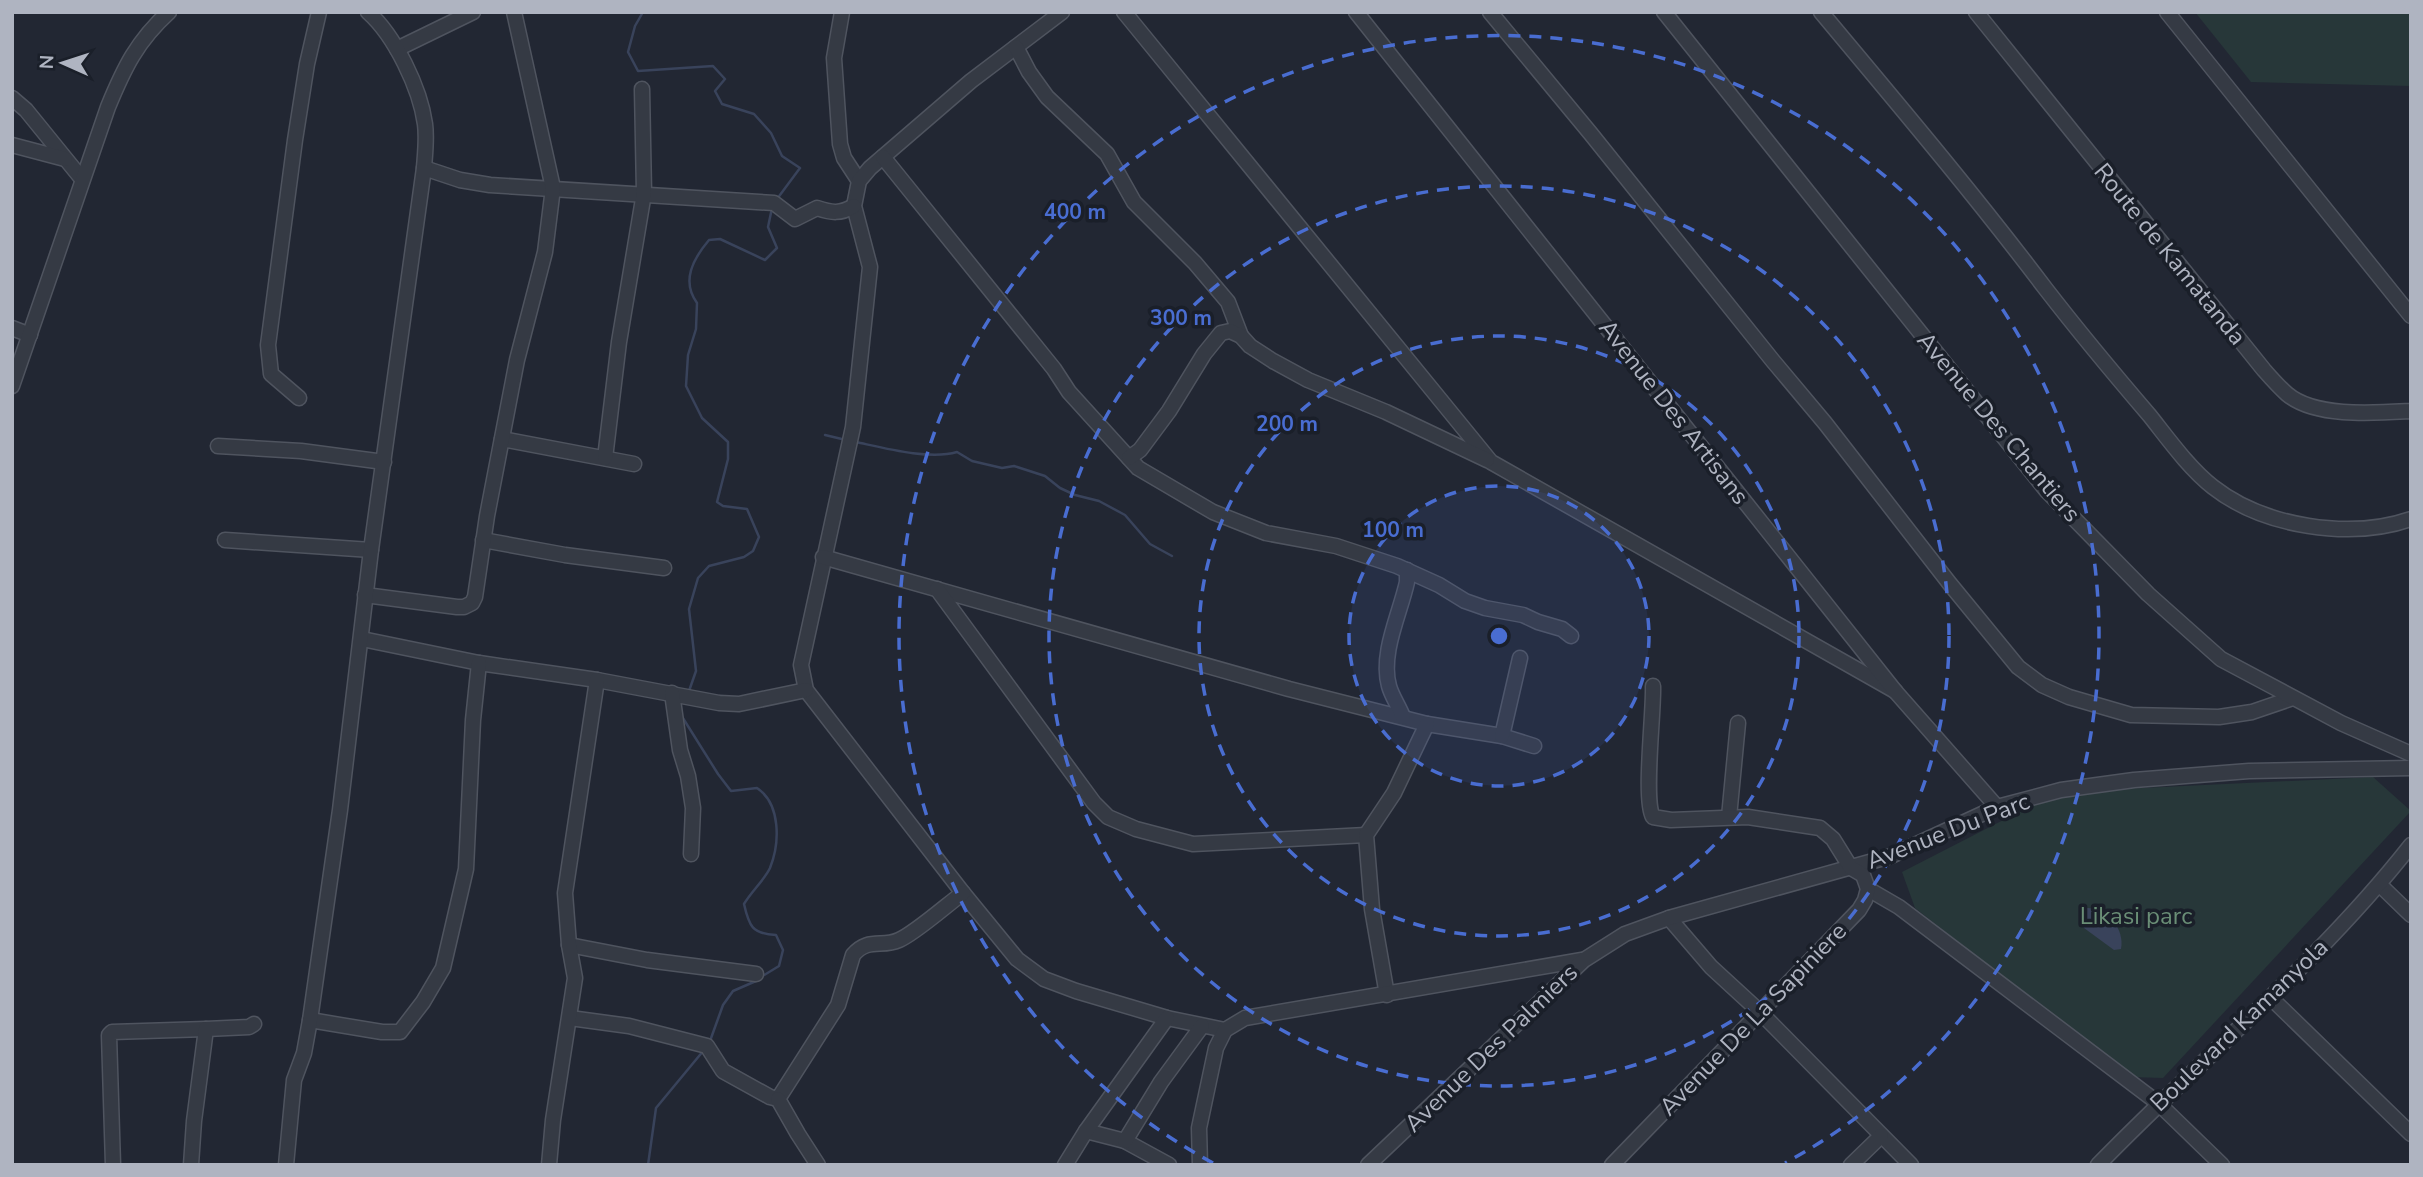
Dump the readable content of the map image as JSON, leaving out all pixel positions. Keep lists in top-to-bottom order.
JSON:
{
  "streets": {
    "street": [
      "Route de Kamatanda",
      "Avenue Des Artisans",
      "Avenue Des Chantiers",
      "Avenue Du Parc",
      "Avenue De La Sapiniere",
      "Boulevard Kamanyola",
      "Avenue Des Palmiers"
    ]
  },
  "crossings": [
    ["Avenue Des Artisans", "Avenue Du Parc"],
    ["Avenue Du Parc", "Avenue Des Palmiers"]
  ],
  "parks": ["Likasi parc"],
  "north": "left",
  "rings": [
    "400 m",
    "300 m",
    "200 m",
    "100 m"
  ]
}
